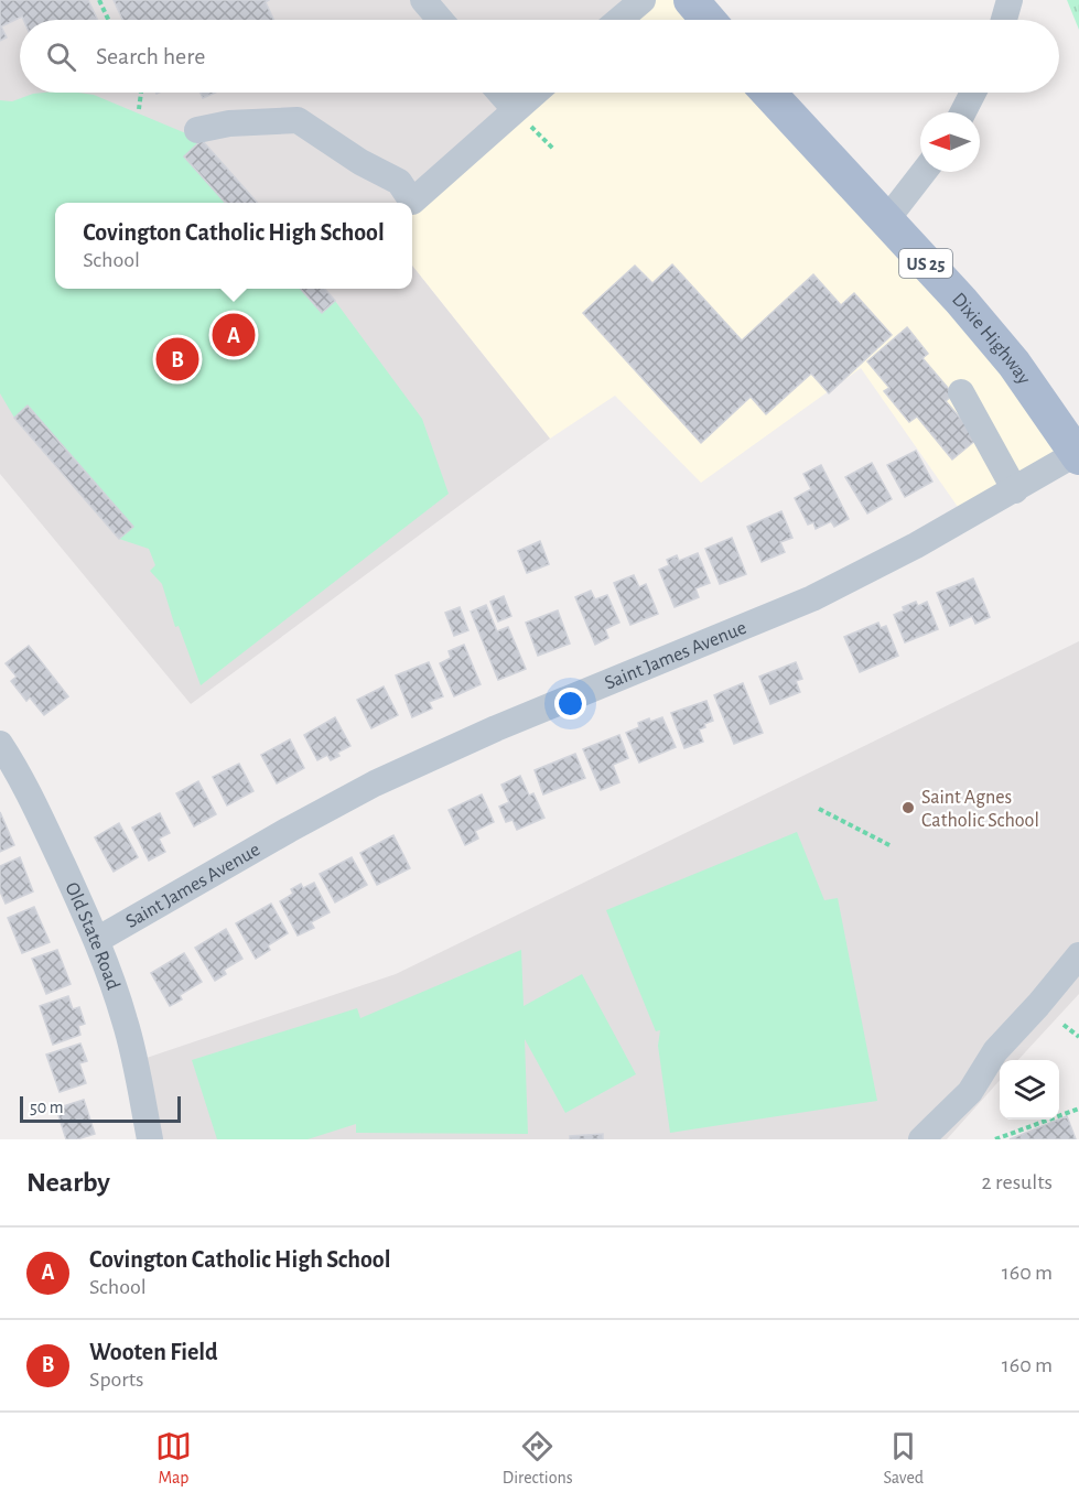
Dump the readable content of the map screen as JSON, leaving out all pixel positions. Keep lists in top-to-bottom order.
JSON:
{
  "streets": {
    "main road": ["US 25", "Dixie Highway"],
    "street": ["Saint James Avenue", "Old State Road"]
  },
  "crossings": [
    ["Dixie Highway", "Saint James Avenue"],
    ["Saint James Avenue", "Old State Road"]
  ],
  "places": ["Saint Agnes Catholic School"],
  "scale_bar": "50 m",
  "north": "left",
  "page": {
    "search": "Search here",
    "popup": ["Covington Catholic High School", "School"],
    "pins": ["A", "B"],
    "scale": "50 m",
    "heading": ["Nearby", "2 results"],
    "list": [
      {
        "mark": "A",
        "name": "Covington Catholic High School",
        "note": "School",
        "value": "160 m"
      },
      {
        "mark": "B",
        "name": "Wooten Field",
        "note": "Sports",
        "value": "160 m"
      }
    ],
    "nav": ["Map", "Directions", "Saved"]
  }
}
